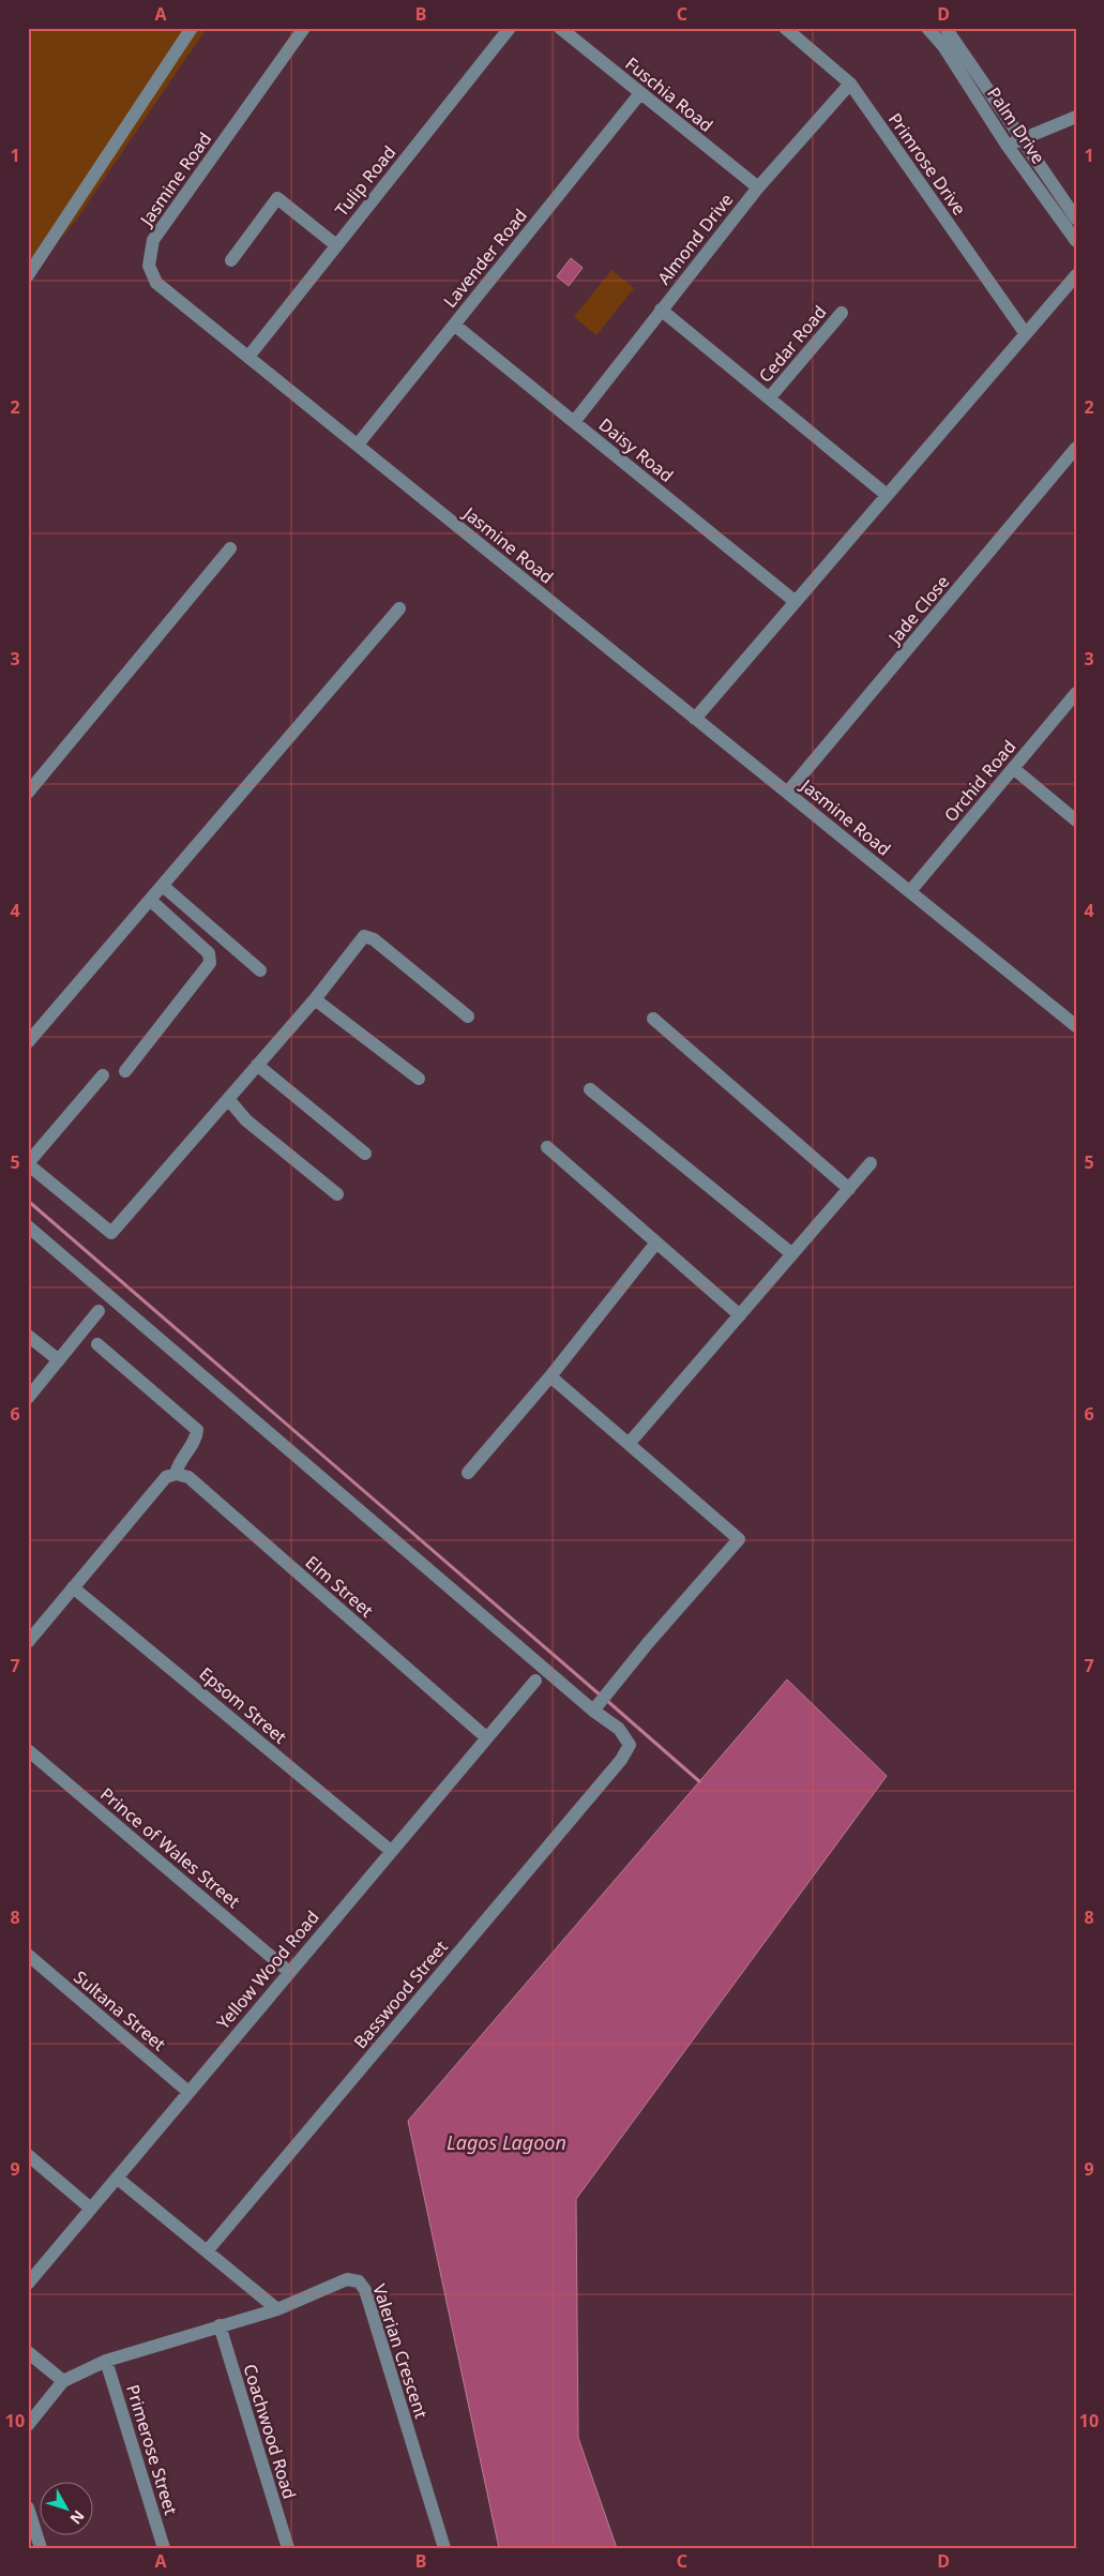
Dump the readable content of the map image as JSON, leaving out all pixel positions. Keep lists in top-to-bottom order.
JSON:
{
  "streets": {
    "street": [
      "Fuschia Road",
      "Palm Drive",
      "Primrose Drive",
      "Jasmine Road",
      "Tulip Road",
      "Almond Drive",
      "Lavender Road",
      "Cedar Road",
      "Daisy Road",
      "Jade Close",
      "Orchid Road",
      "Elm Street",
      "Epsom Street",
      "Prince of Wales Street",
      "Yellow Wood Road",
      "Basswood Street",
      "Sultana Street",
      "Valerian Crescent",
      "Coachwood Road",
      "Primerose Street"
    ]
  },
  "crossings": [
    ["Fuschia Road", "Almond Drive"],
    ["Fuschia Road", "Lavender Road"],
    ["Primrose Drive", "Almond Drive"],
    ["Jasmine Road", "Tulip Road"],
    ["Jasmine Road", "Lavender Road"],
    ["Jasmine Road", "Jade Close"],
    ["Jasmine Road", "Orchid Road"],
    ["Almond Drive", "Daisy Road"],
    ["Lavender Road", "Daisy Road"],
    ["Elm Street", "Yellow Wood Road"],
    ["Epsom Street", "Yellow Wood Road"],
    ["Prince of Wales Street", "Yellow Wood Road"],
    ["Yellow Wood Road", "Sultana Street"],
    ["Valerian Crescent", "Coachwood Road"],
    ["Valerian Crescent", "Primerose Street"]
  ],
  "water": ["Lagos Lagoon"],
  "north": "bottom right",
  "grid": {
    "columns": [
      "A",
      "B",
      "C",
      "D"
    ],
    "rows": [
      "1",
      "2",
      "3",
      "4",
      "5",
      "6",
      "7",
      "8",
      "9",
      "10"
    ]
  }
}
